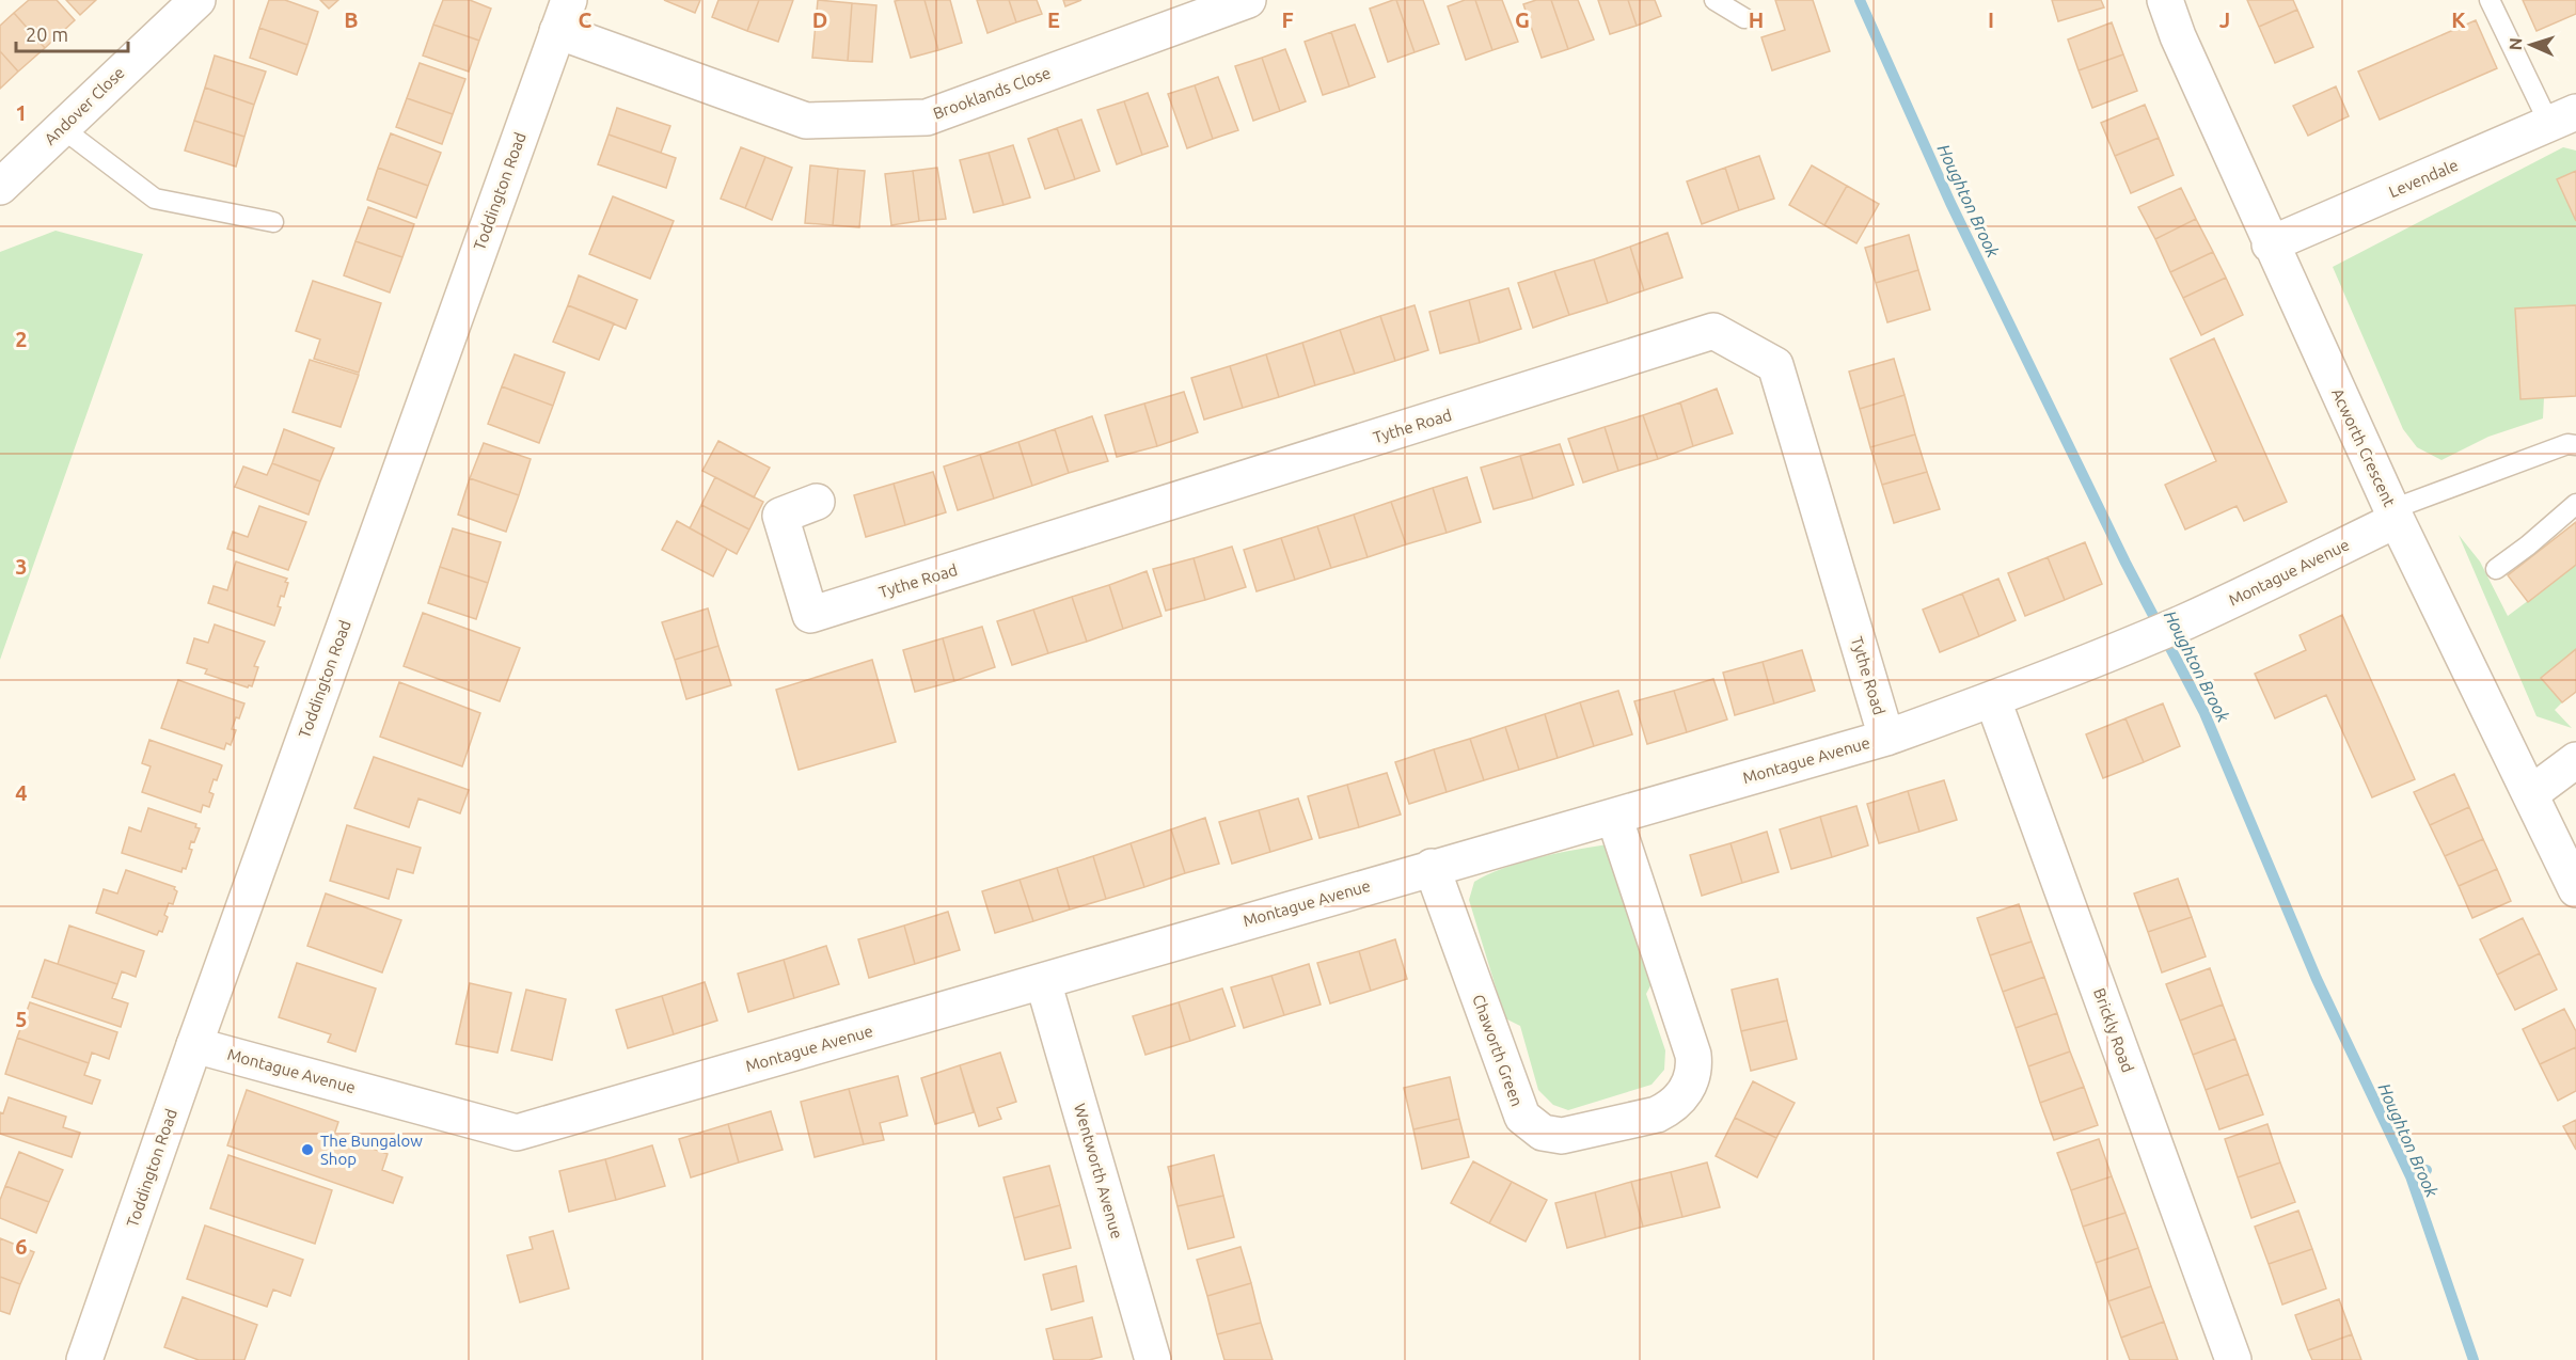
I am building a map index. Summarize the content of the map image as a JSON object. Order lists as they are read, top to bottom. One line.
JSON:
{"streets":{"street":["Brooklands Close","Andover Close","Levendale","Toddington Road","Tythe Road","Acworth Crescent","Montague Avenue","Brickly Road","Chaworth Green","Wentworth Avenue"]},"crossings":[["Brooklands Close","Toddington Road"],["Levendale","Acworth Crescent"],["Toddington Road","Montague Avenue"],["Tythe Road","Montague Avenue"],["Acworth Crescent","Montague Avenue"],["Montague Avenue","Brickly Road"],["Montague Avenue","Chaworth Green"],["Montague Avenue","Wentworth Avenue"]],"water":["Houghton Brook"],"places":["The Bungalow Shop"],"scale_bar":"20 m","north":"left","grid":{"columns":["B","C","D","E","F","G","H","I","J","K"],"rows":["1","2","3","4","5","6"]}}
